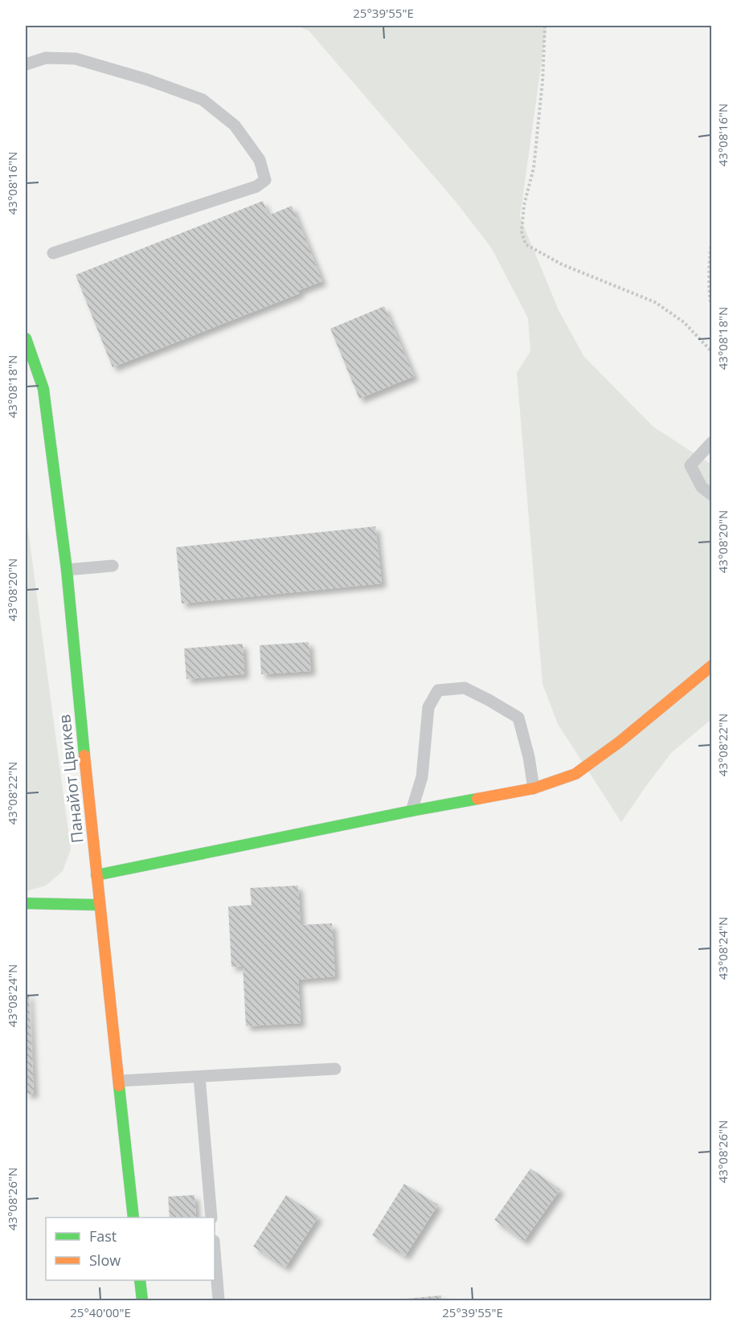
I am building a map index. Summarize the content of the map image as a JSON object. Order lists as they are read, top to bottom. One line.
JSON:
{"streets":{"street":["Панайот Цвикев"]},"legend":["Fast","Slow"],"coordinates":["25°39'55\"E","43°08'16\"N","43°08'18\"N","43°08'20\"N","43°08'22\"N","43°08'24\"N","43°08'26\"N","25°40'00\"E"]}
